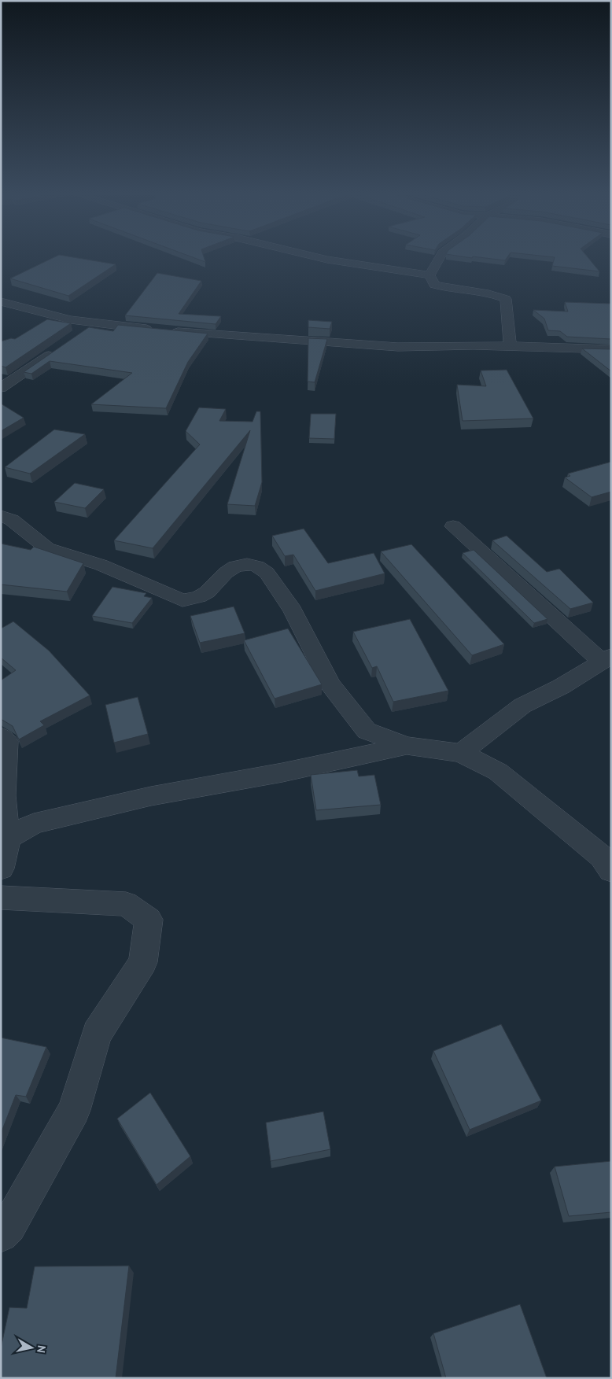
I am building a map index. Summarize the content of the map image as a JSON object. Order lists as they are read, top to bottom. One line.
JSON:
{"north":"right"}
